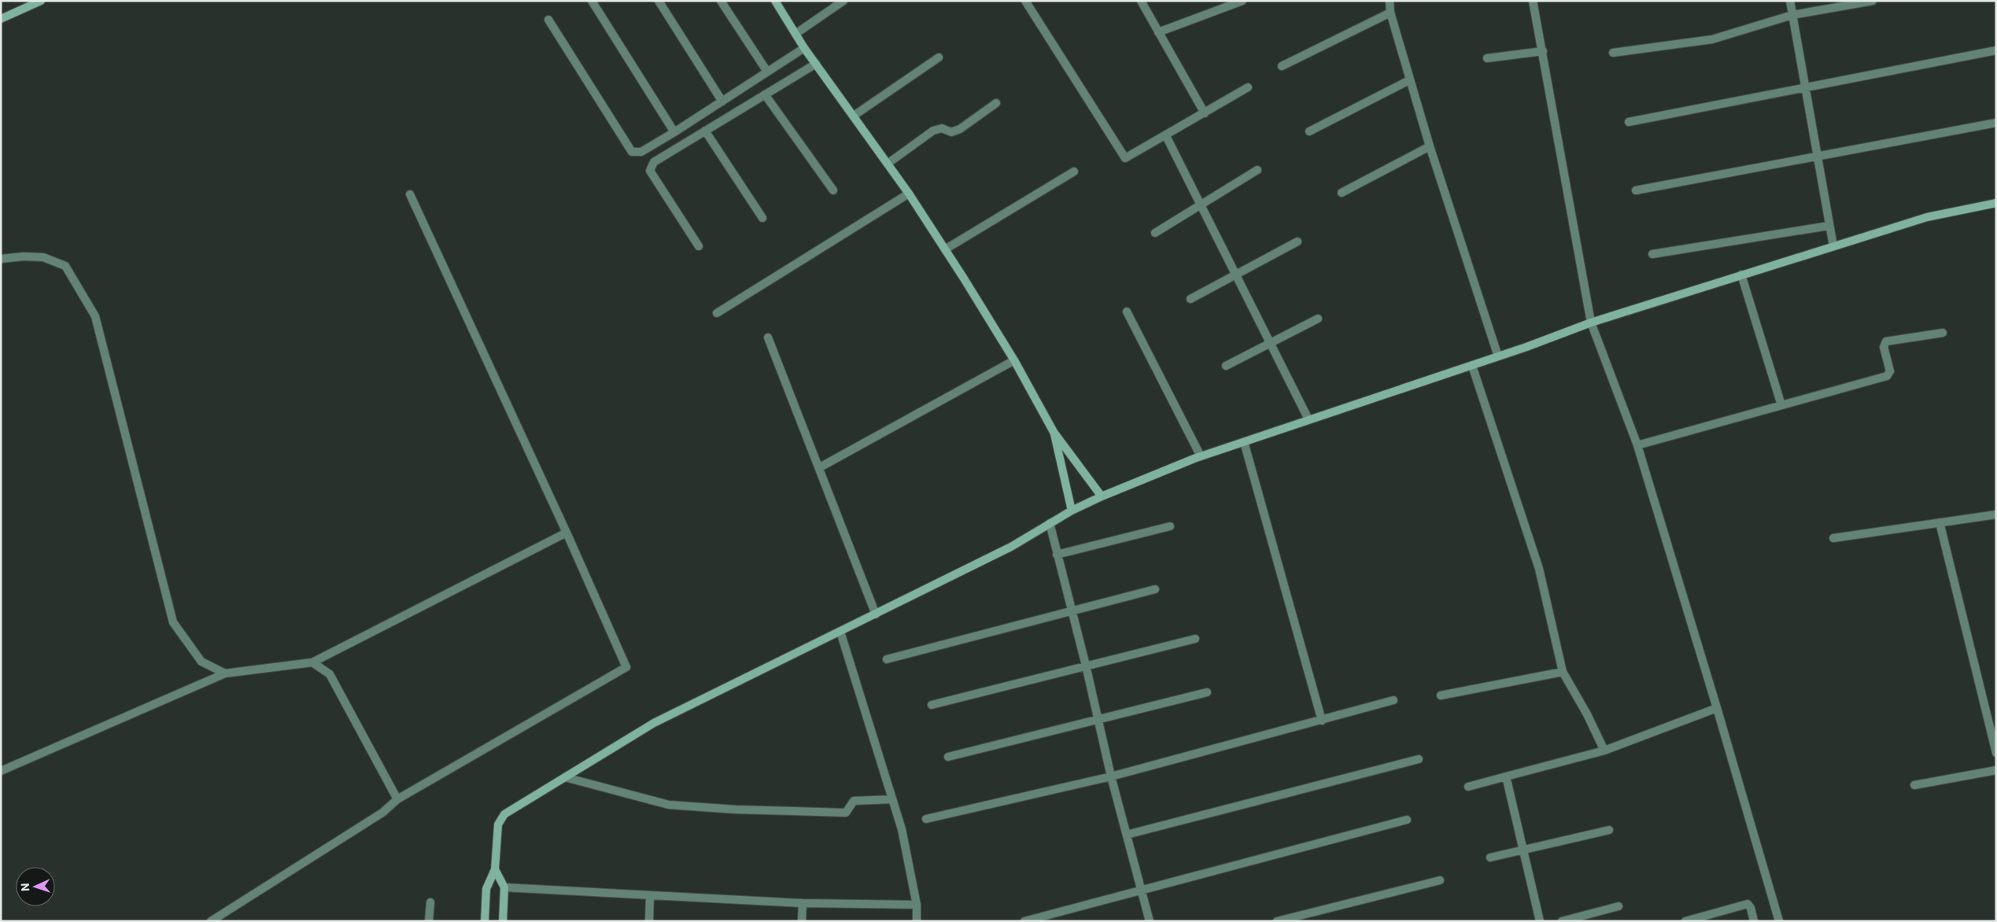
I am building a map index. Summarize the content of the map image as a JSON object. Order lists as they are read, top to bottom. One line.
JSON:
{"north":"left"}
